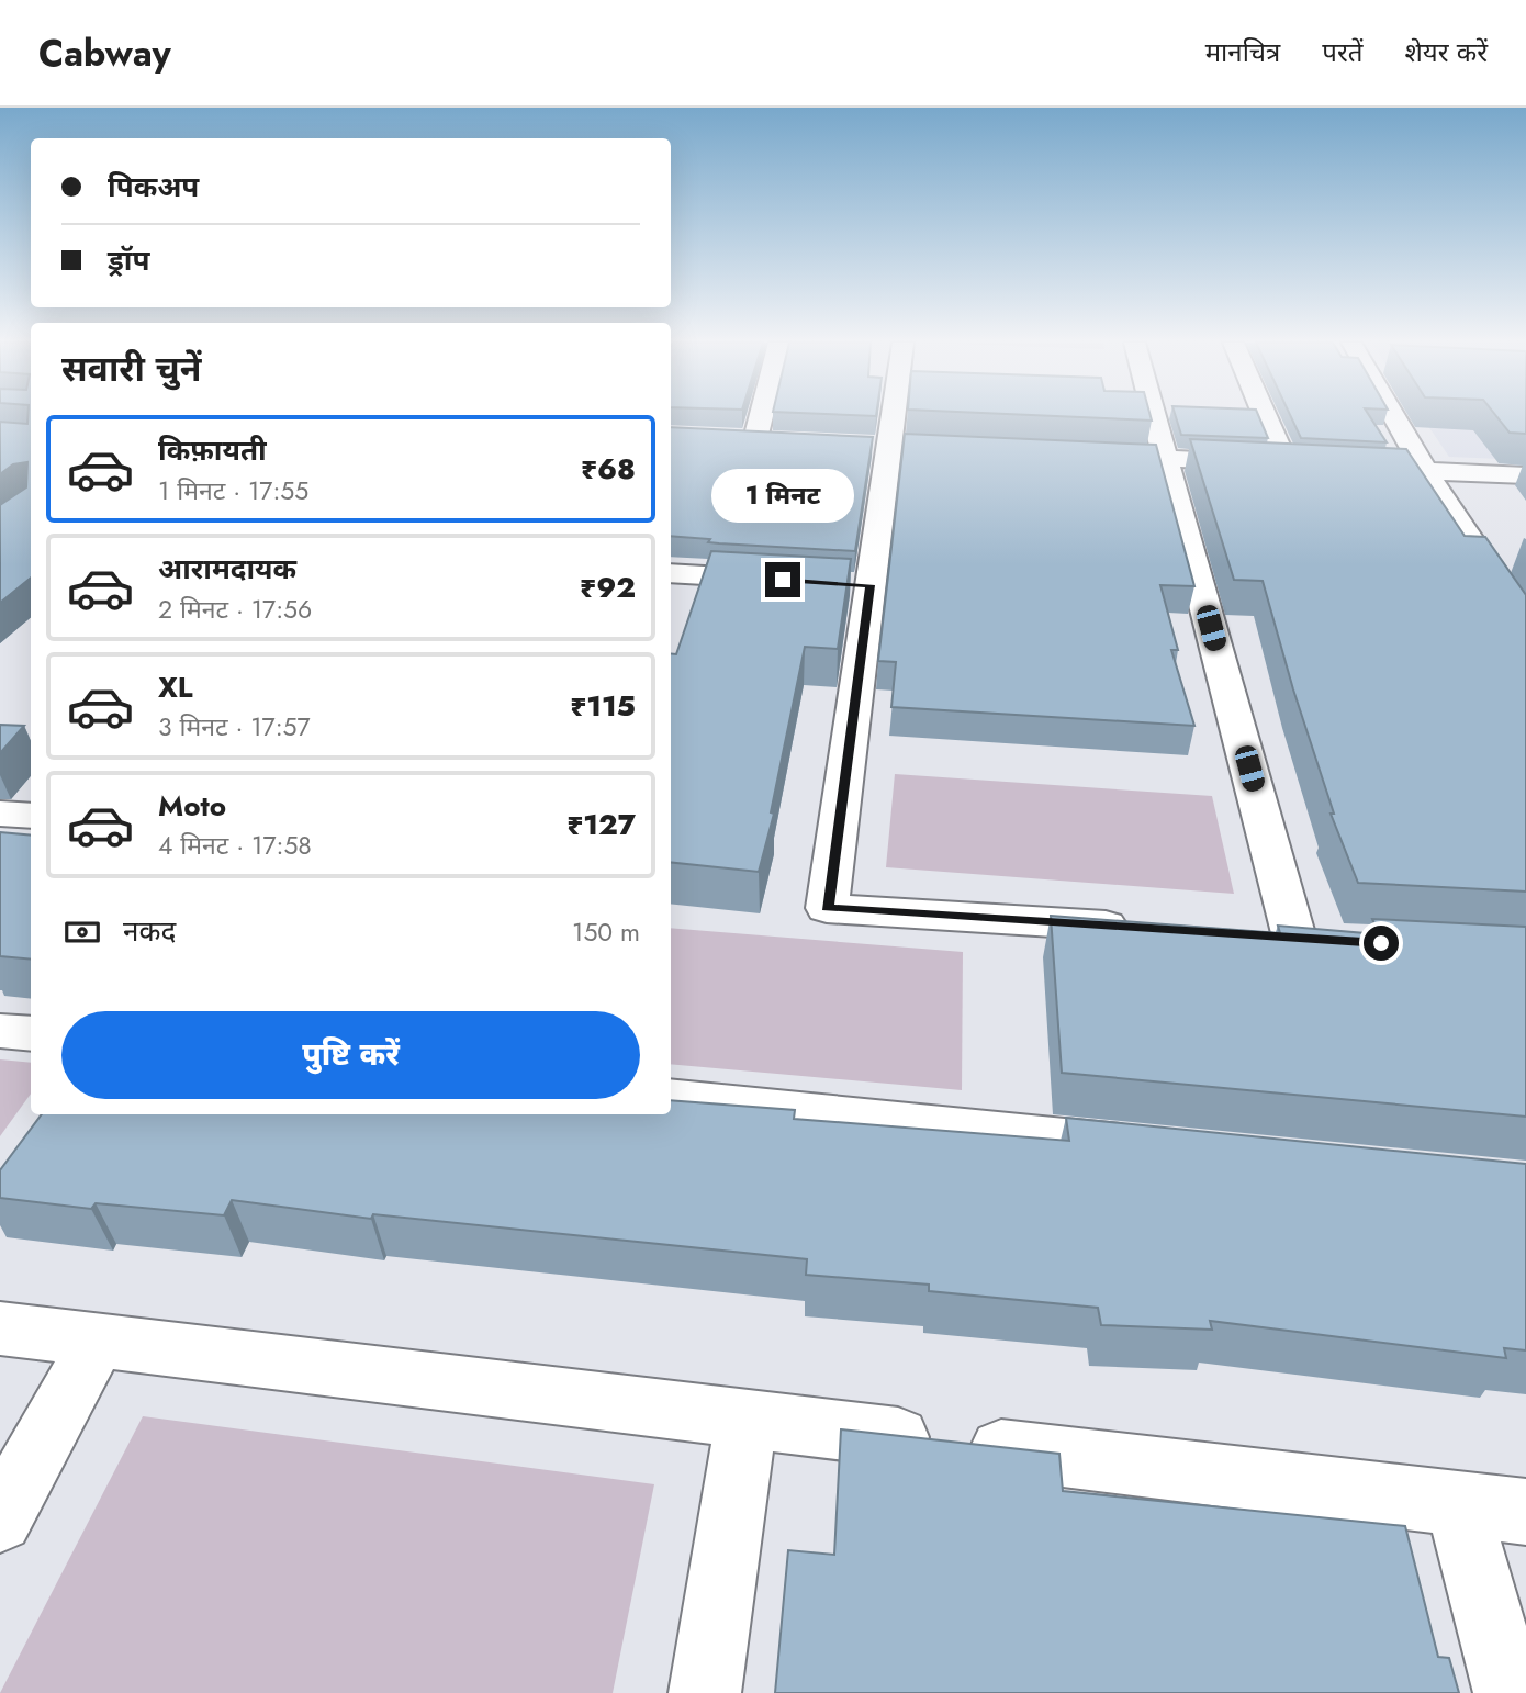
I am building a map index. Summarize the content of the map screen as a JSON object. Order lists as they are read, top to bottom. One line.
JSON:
{"page":{"header":"Cabway","nav":["मानचित्र","परतें","शेयर करें"],"banner":["पिकअप","ड्रॉप"],"heading":"सवारी चुनें","list":[{"name":"किफ़ायती","note":"1 मिनट · 17:55","value":"₹68"},{"name":"आरामदायक","note":"2 मिनट · 17:56","value":"₹92"},{"name":"XL","note":"3 मिनट · 17:57","value":"₹115"},{"name":"Moto","note":"4 मिनट · 17:58","value":"₹127"}],"bubble":"1 मिनट","pay":["नकद","150 m"],"buttons":"पुष्टि करें"}}
